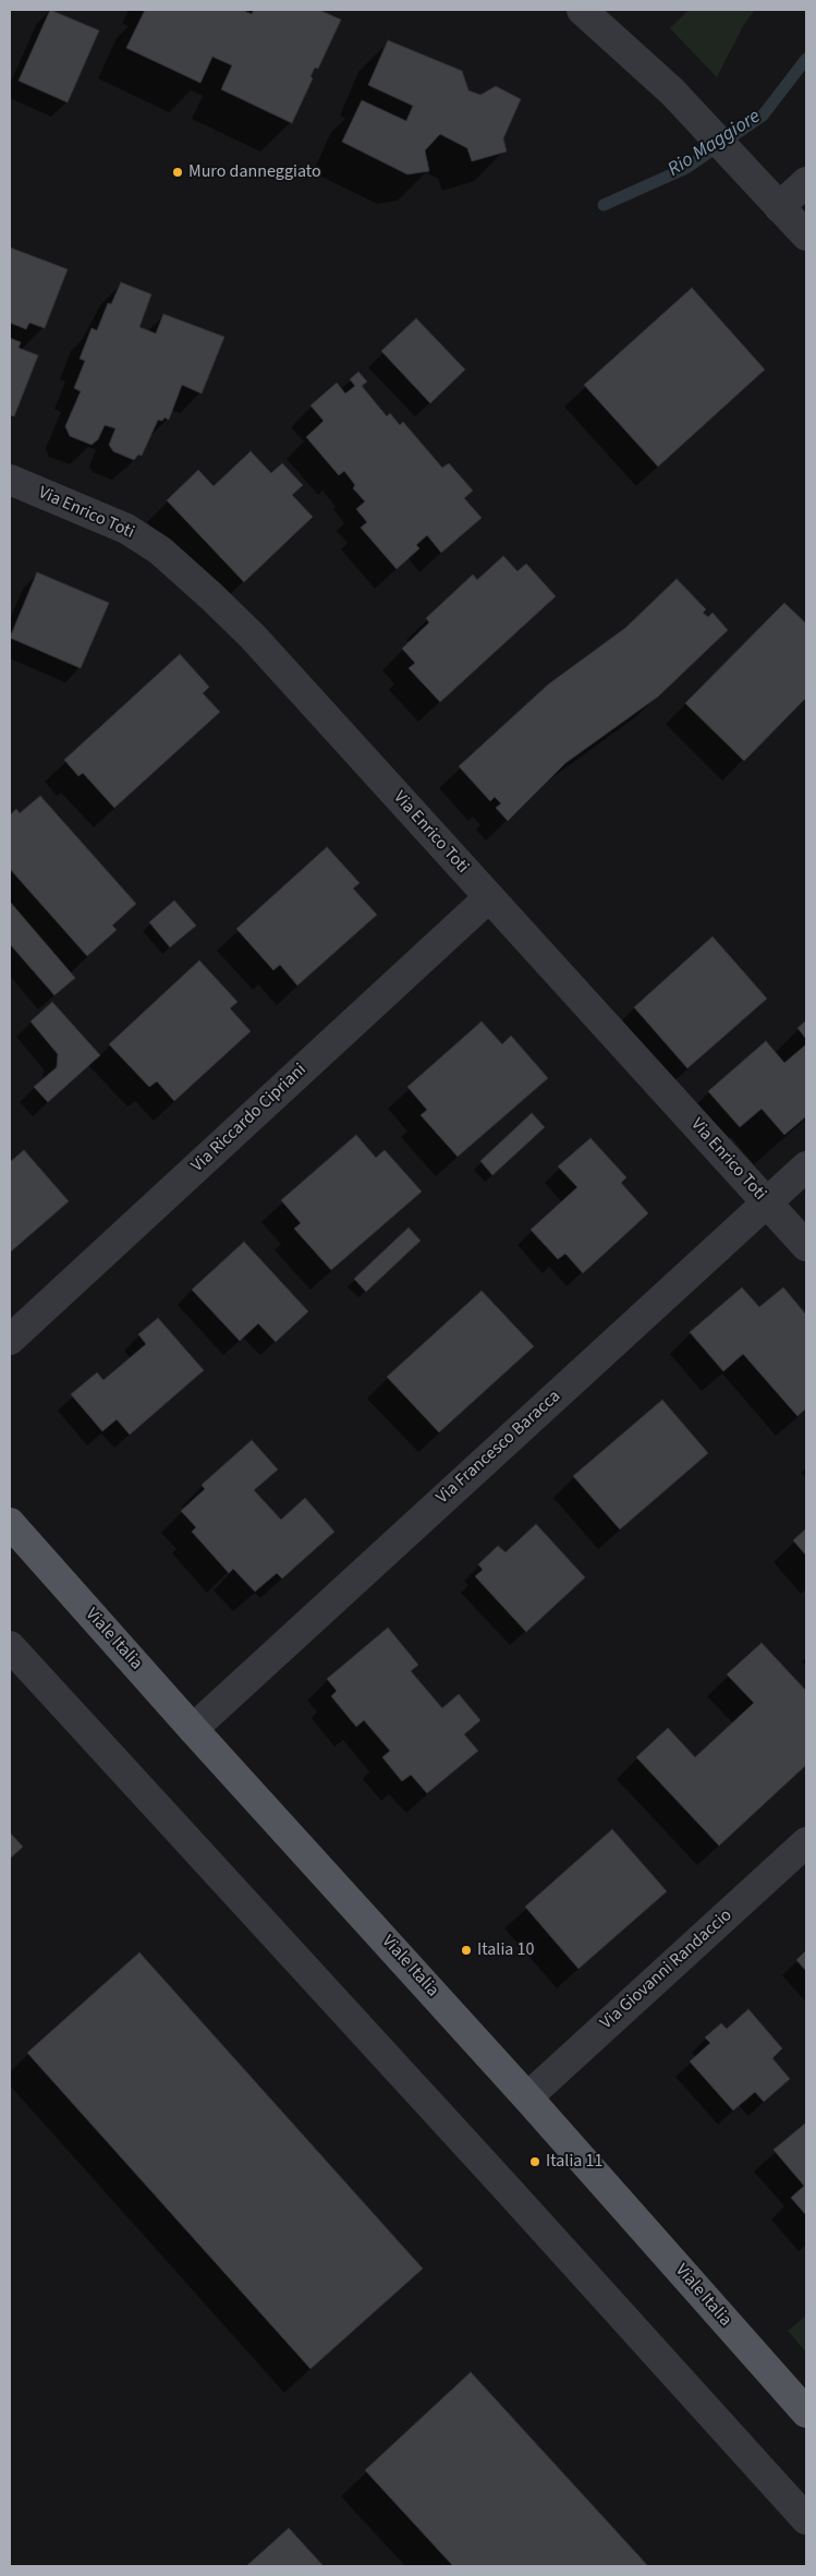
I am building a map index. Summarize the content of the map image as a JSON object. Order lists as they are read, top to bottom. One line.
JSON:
{"streets":{"main road":["Viale Italia"],"street":["Via Enrico Toti","Via Riccardo Cipriani","Via Francesco Baracca","Via Giovanni Randaccio"]},"crossings":[["Via Enrico Toti","Via Riccardo Cipriani"],["Via Enrico Toti","Via Francesco Baracca"],["Via Francesco Baracca","Viale Italia"],["Viale Italia","Via Giovanni Randaccio"]],"water":["Rio Maggiore"],"places":["Muro danneggiato","Italia 10","Italia 11"]}
